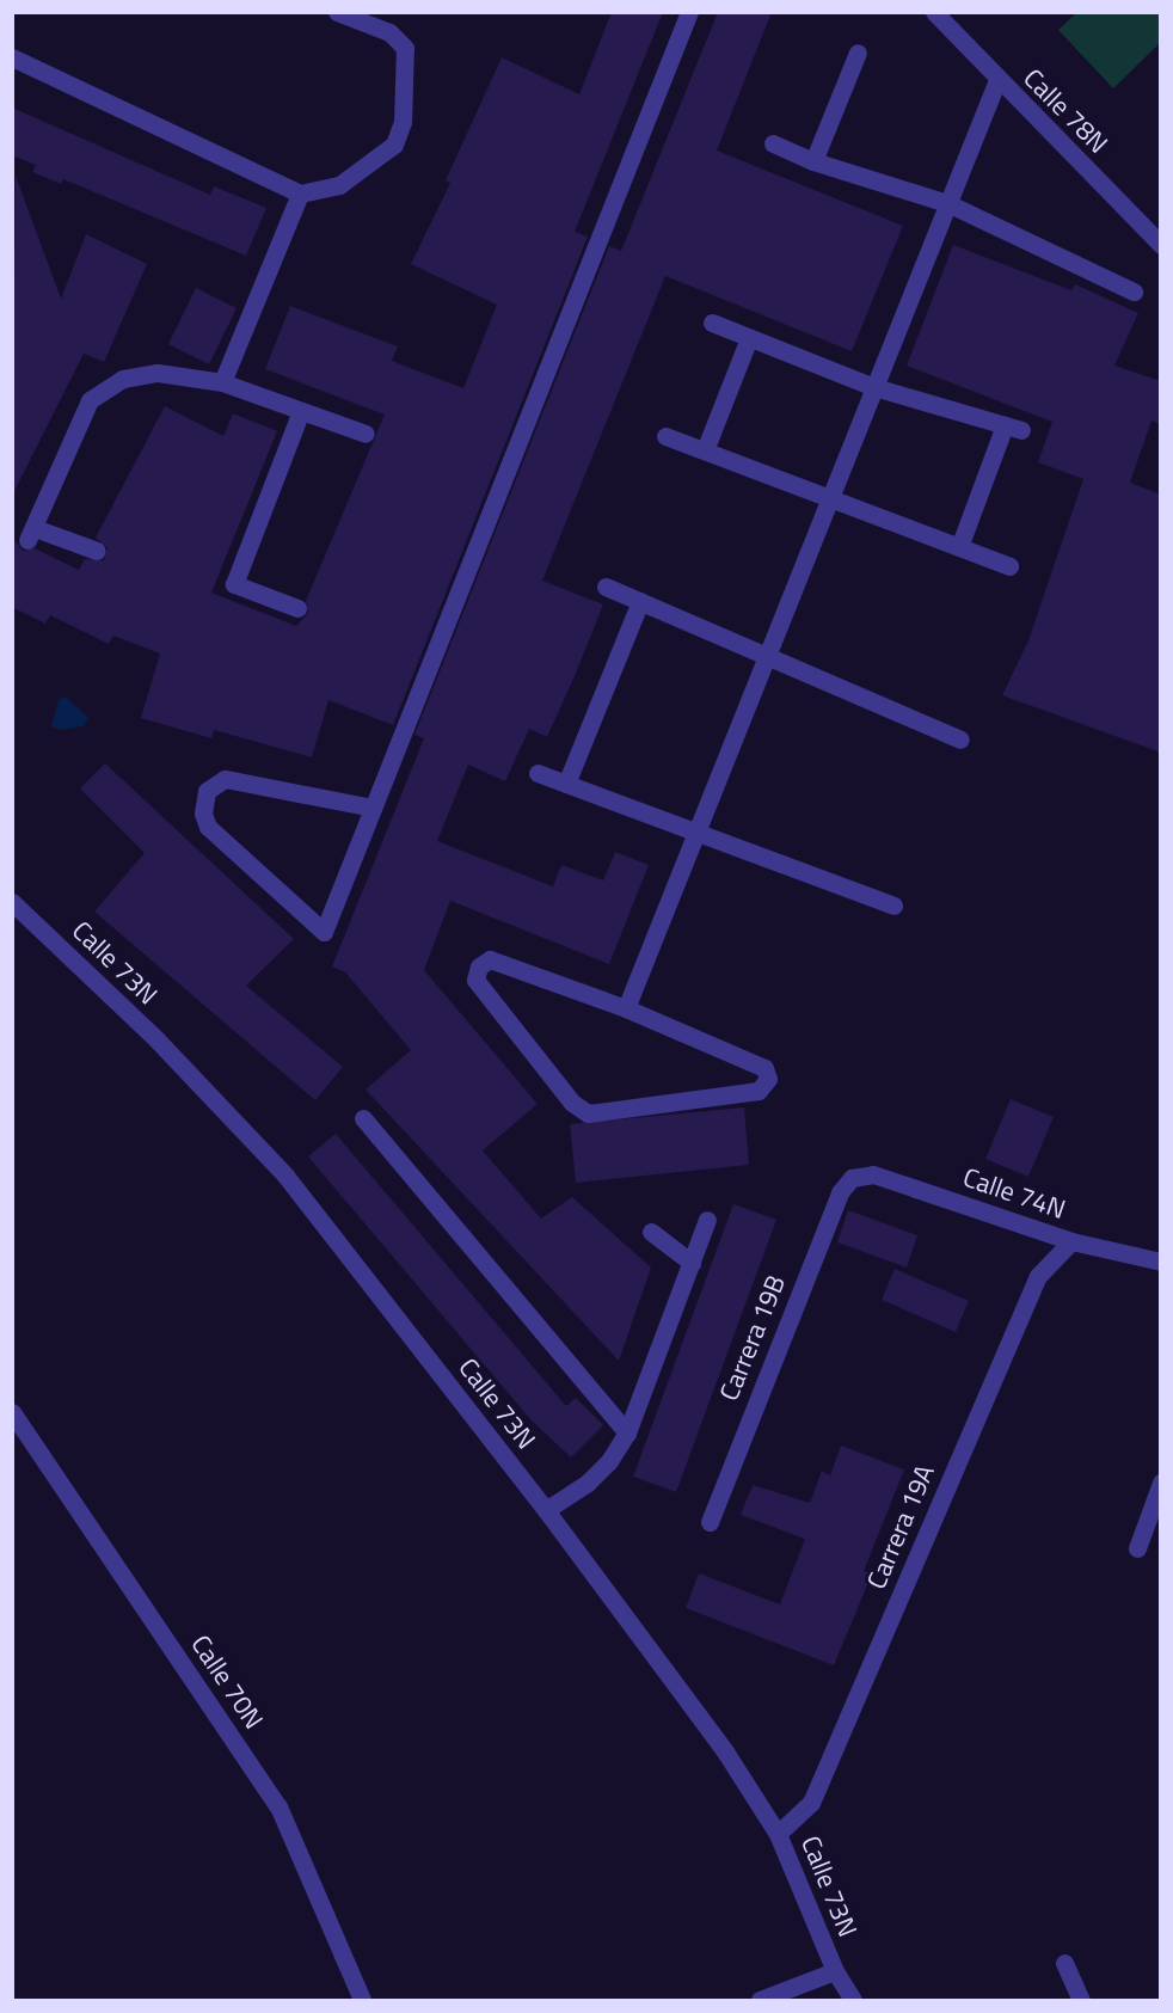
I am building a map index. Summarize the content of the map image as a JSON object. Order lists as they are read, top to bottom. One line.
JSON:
{"streets":{"street":["Calle 78N","Calle 73N","Calle 74N","Carrera 19B","Carrera 19A","Calle 70N"]},"crossings":[["Calle 73N","Carrera 19A"],["Calle 74N","Carrera 19B"],["Calle 74N","Carrera 19A"]]}
